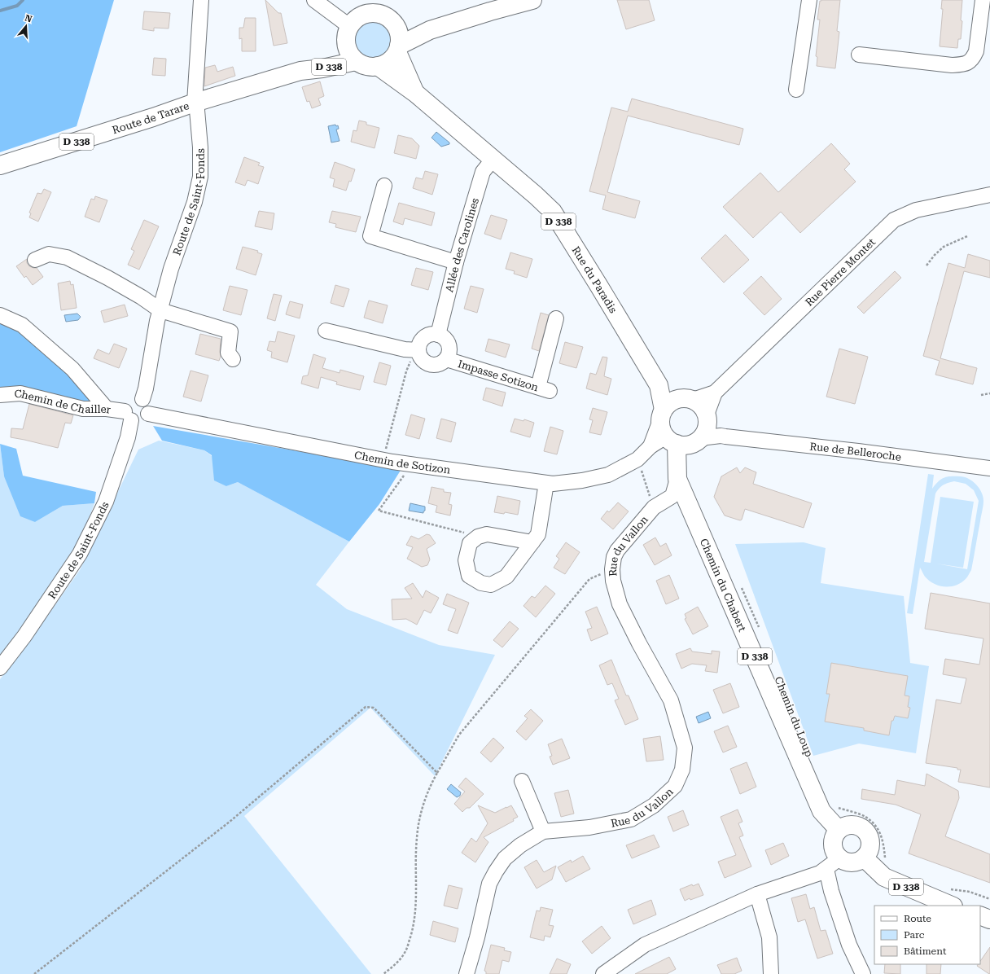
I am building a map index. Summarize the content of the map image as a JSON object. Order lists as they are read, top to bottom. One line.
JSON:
{"streets":{"main road":["D 338","Route de Tarare","Rue du Paradis","Chemin du Chabert"],"street":["Route de Saint-Fonds","Allée des Carolines","Rue Pierre Montet","Impasse Sotizon","Chemin de Chailler","Rue de Belleroche","Chemin de Sotizon","Rue du Vallon"]},"crossings":[["D 338","Chemin du Chabert"],["Route de Tarare","Route de Saint-Fonds"],["Route de Tarare","Rue du Paradis"],["Route de Saint-Fonds","Chemin de Chailler"],["Route de Saint-Fonds","Chemin de Sotizon"],["Allée des Carolines","Rue du Paradis"],["Allée des Carolines","Impasse Sotizon"],["Rue Pierre Montet","Rue du Paradis"],["Rue Pierre Montet","Rue de Belleroche"],["Rue Pierre Montet","Chemin de Sotizon"],["Rue Pierre Montet","Chemin du Chabert"],["Rue du Paradis","Rue de Belleroche"],["Rue du Paradis","Chemin de Sotizon"],["Rue du Paradis","Chemin du Chabert"],["Chemin de Chailler","Chemin de Sotizon"],["Rue de Belleroche","Chemin de Sotizon"],["Rue de Belleroche","Chemin du Chabert"],["Chemin de Sotizon","Chemin du Chabert"],["Rue du Vallon","Chemin du Chabert"]],"legend":["Route","Parc","Bâtiment"],"north":"top"}
